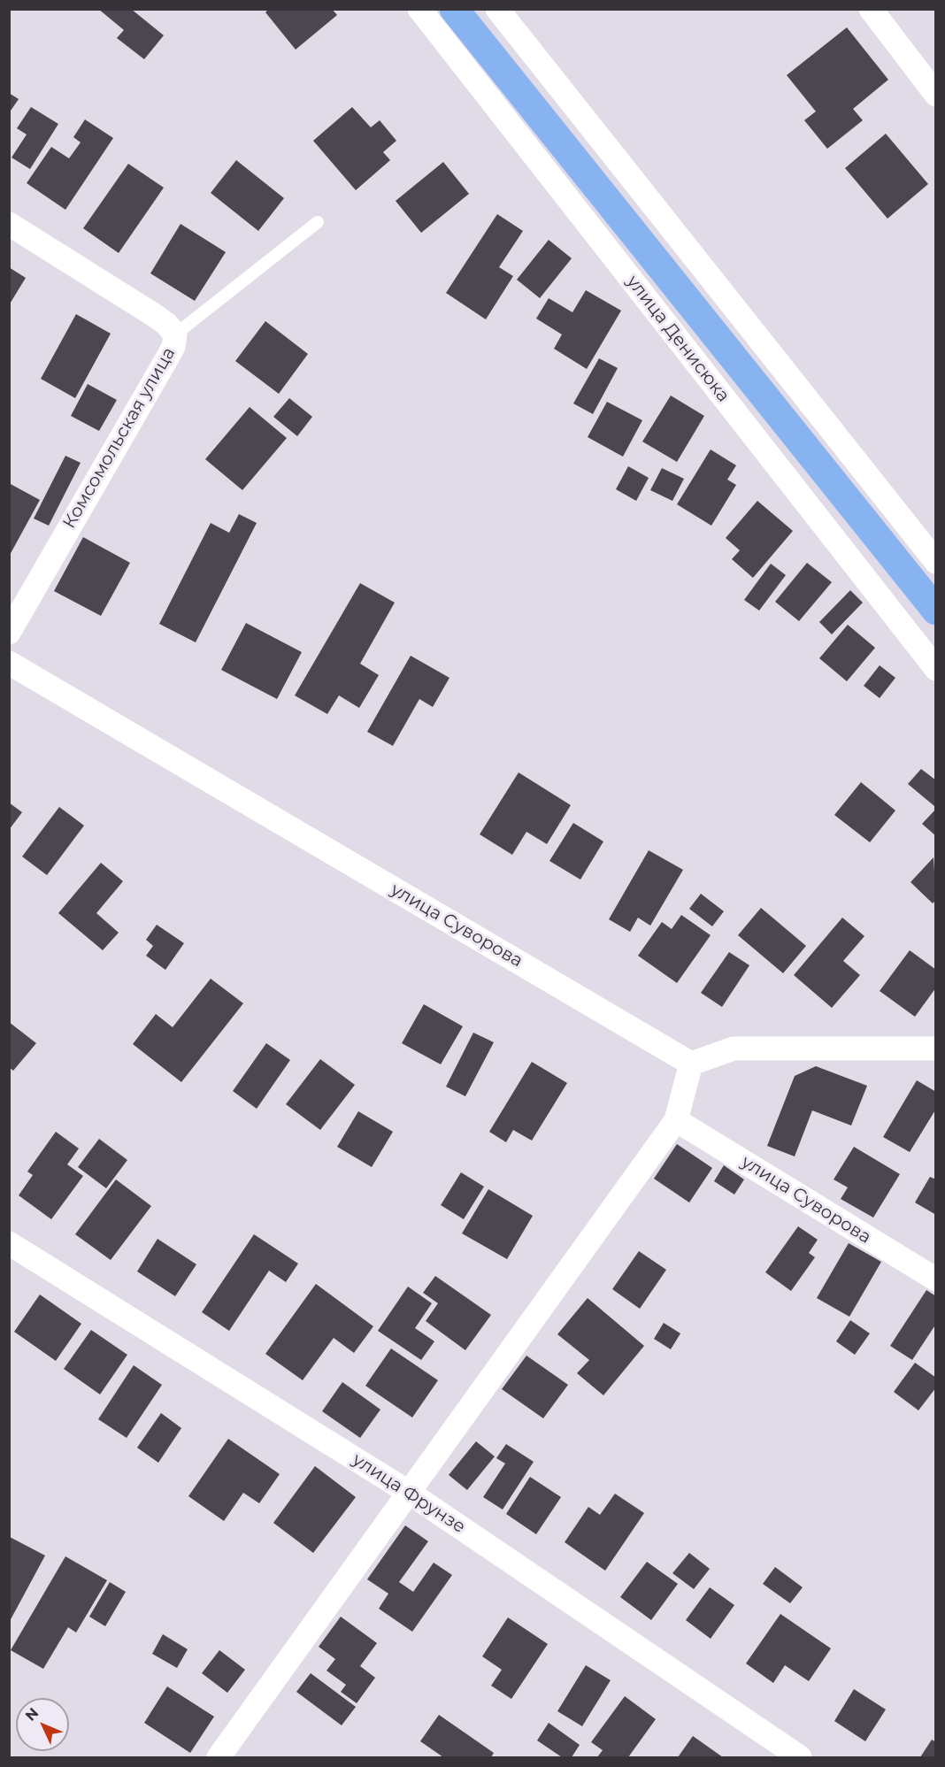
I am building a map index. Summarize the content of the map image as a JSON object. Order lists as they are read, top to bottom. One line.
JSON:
{"streets":{"street":["улица Денисюка","Комсомольская улица","улица Суворова","улица Фрунзе"]},"north":"top left"}
